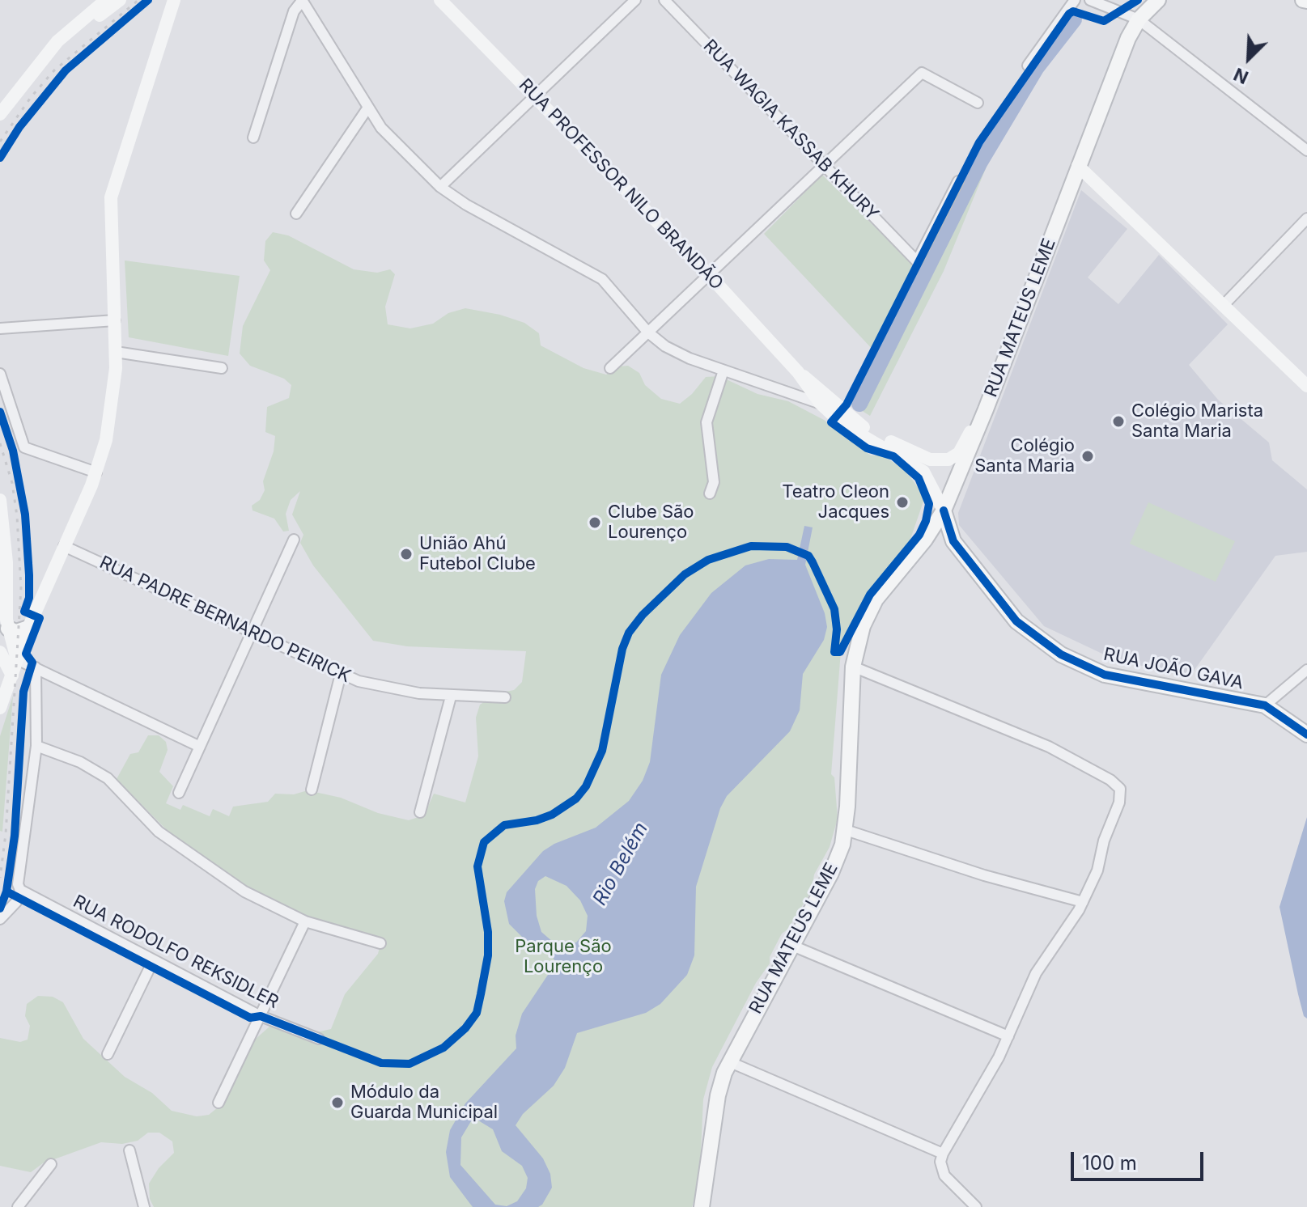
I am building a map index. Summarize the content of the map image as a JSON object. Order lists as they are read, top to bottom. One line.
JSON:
{"streets":{"main road":["RUA PROFESSOR NILO BRANDÃO","RUA MATEUS LEME","RUA JOÃO GAVA"],"street":["RUA WAGIA KASSAB KHURY","RUA PADRE BERNARDO PEIRICK","RUA RODOLFO REKSIDLER"]},"crossings":[["RUA PROFESSOR NILO BRANDÃO","RUA MATEUS LEME"],["RUA PROFESSOR NILO BRANDÃO","RUA JOÃO GAVA"],["RUA MATEUS LEME","RUA JOÃO GAVA"]],"water":["Rio Belém"],"parks":["Parque São Lourenço"],"places":["Colégio Marista Santa Maria","Colégio Santa Maria","Teatro Cleon Jacques","Clube São Lourenço","União Ahú Futebol Clube","Módulo da Guarda Municipal"],"scale_bar":"100 m","north":"bottom left"}
